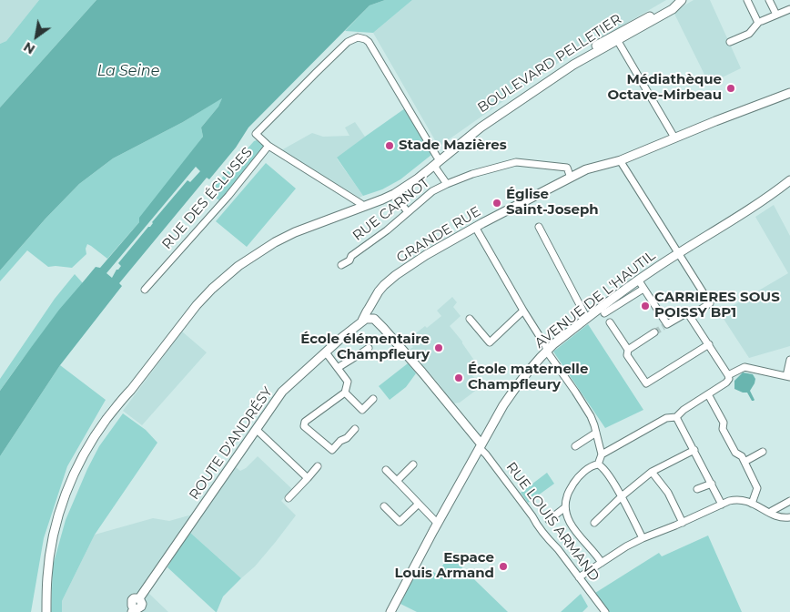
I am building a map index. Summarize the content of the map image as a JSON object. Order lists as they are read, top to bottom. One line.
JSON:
{"streets":{"street":["BOULEVARD PELLETIER","RUE DES ÉCLUSES","RUE CARNOT","GRANDE RUE","AVENUE DE L'HAUTIL","ROUTE D'ANDRÉSY","RUE LOUIS ARMAND"]},"crossings":[["BOULEVARD PELLETIER","RUE DES ÉCLUSES"],["RUE DES ÉCLUSES","RUE CARNOT"],["RUE CARNOT","GRANDE RUE"],["GRANDE RUE","ROUTE D'ANDRÉSY"],["AVENUE DE L'HAUTIL","RUE LOUIS ARMAND"]],"water":["La Seine"],"places":["Médiathèque Octave-Mirbeau","Stade Mazières","Église Saint-Joseph","CARRIERES SOUS POISSY BP1","École élémentaire Champfleury","École maternelle Champfleury","Espace Louis Armand"],"north":"bottom left"}
